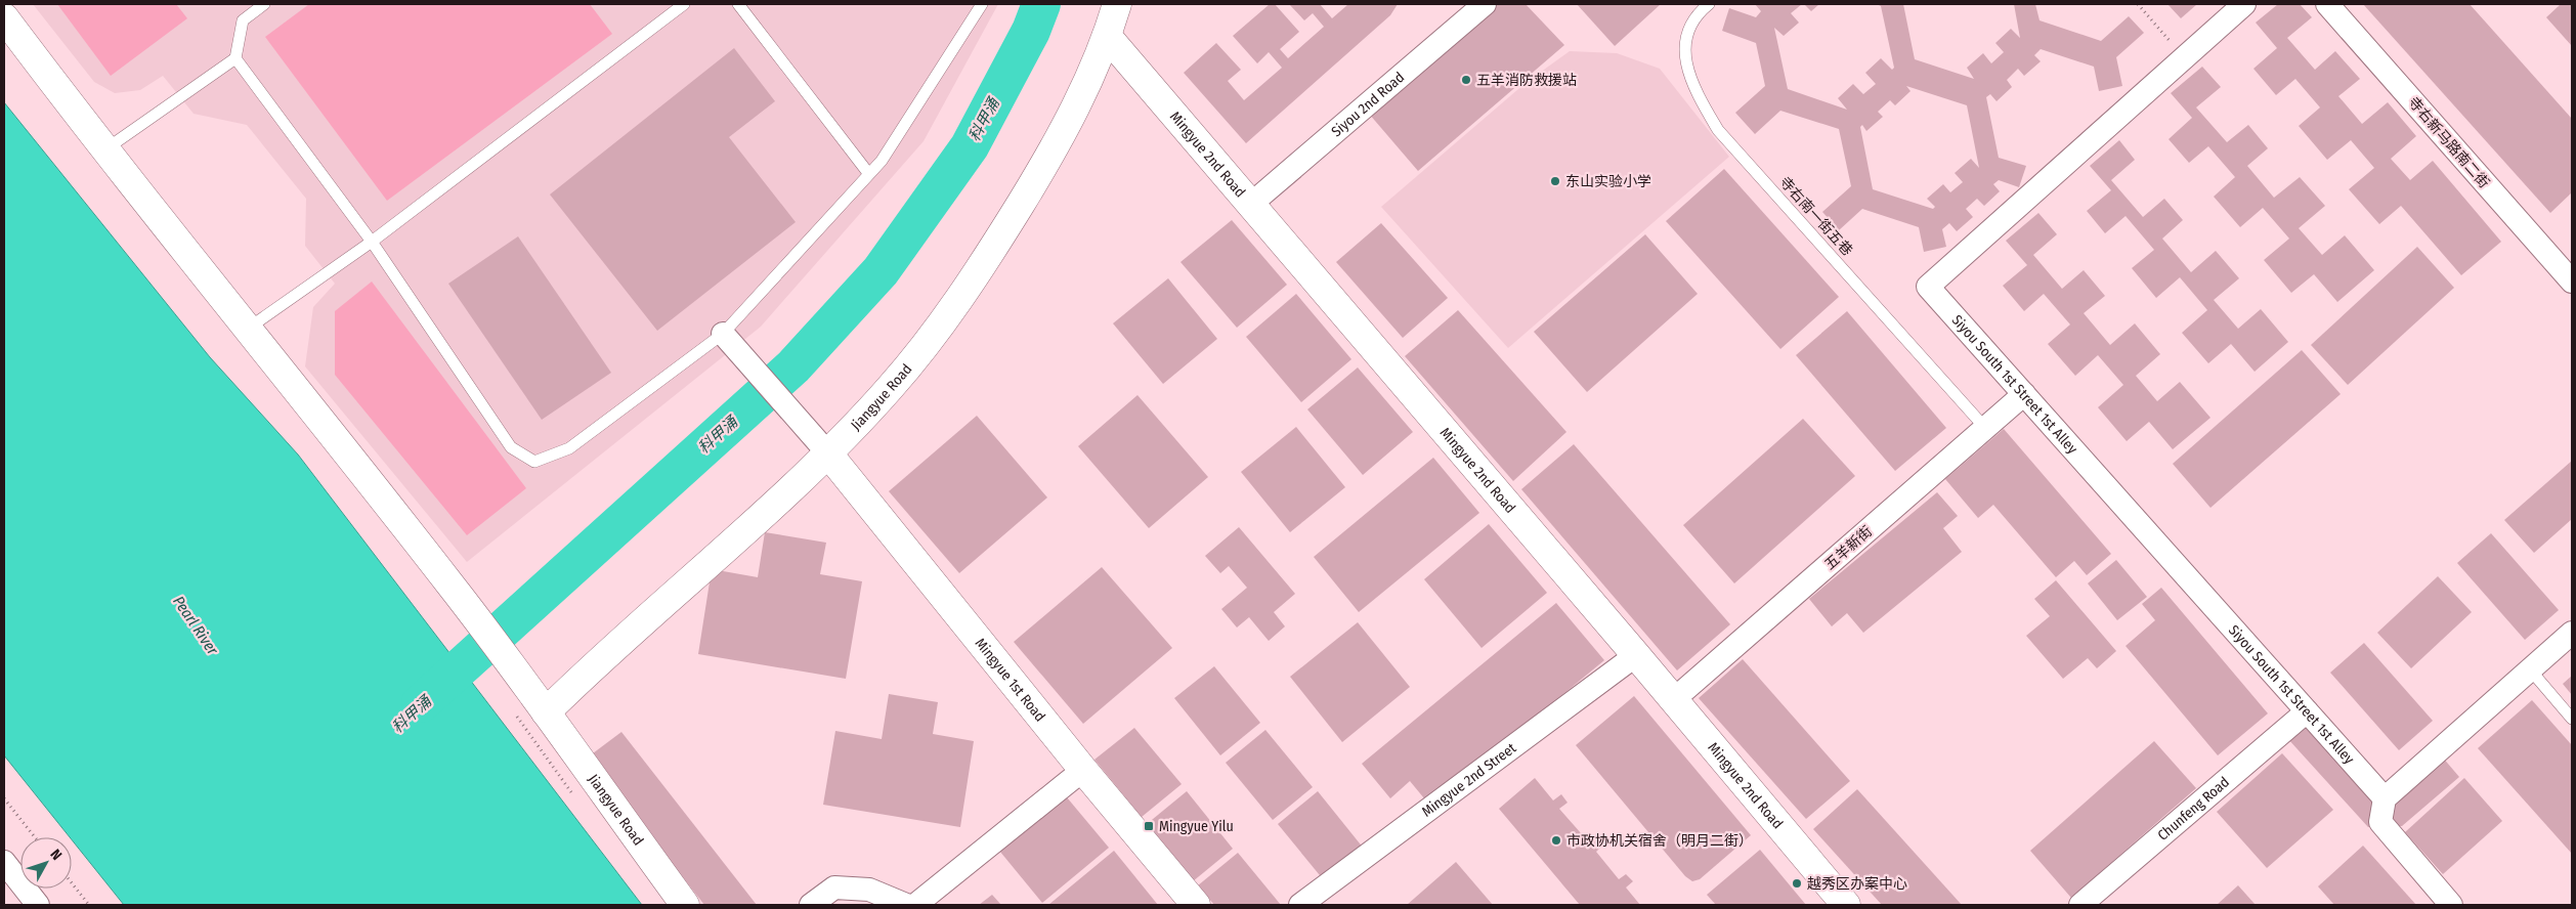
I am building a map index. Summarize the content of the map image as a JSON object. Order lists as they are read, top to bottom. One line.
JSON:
{"streets":{"street":["Siyou 2nd Road","寺右新马路南二街","Mingyue 2nd Road","Siyou South 1st Street 1st Alley","Jiangyue Road","五羊新街","Mingyue 1st Road","Mingyue 2nd Street","Chunfeng Road"],"lane":["寺右南一街五巷"]},"crossings":[["Siyou 2nd Road","Mingyue 2nd Road"],["Mingyue 2nd Road","Jiangyue Road"],["Mingyue 2nd Road","五羊新街"],["Mingyue 2nd Road","Mingyue 2nd Street"],["寺右南一街五巷","五羊新街"],["Siyou South 1st Street 1st Alley","五羊新街"],["Siyou South 1st Street 1st Alley","Chunfeng Road"],["Jiangyue Road","Mingyue 1st Road"]],"water":["科甲涌","Pearl River"],"places":{"other":["五羊消防救援站","东山实验小学","市政协机关宿舍（明月二街）","越秀区办案中心"],"transit":["Mingyue Yilu"]},"north":"top right"}
